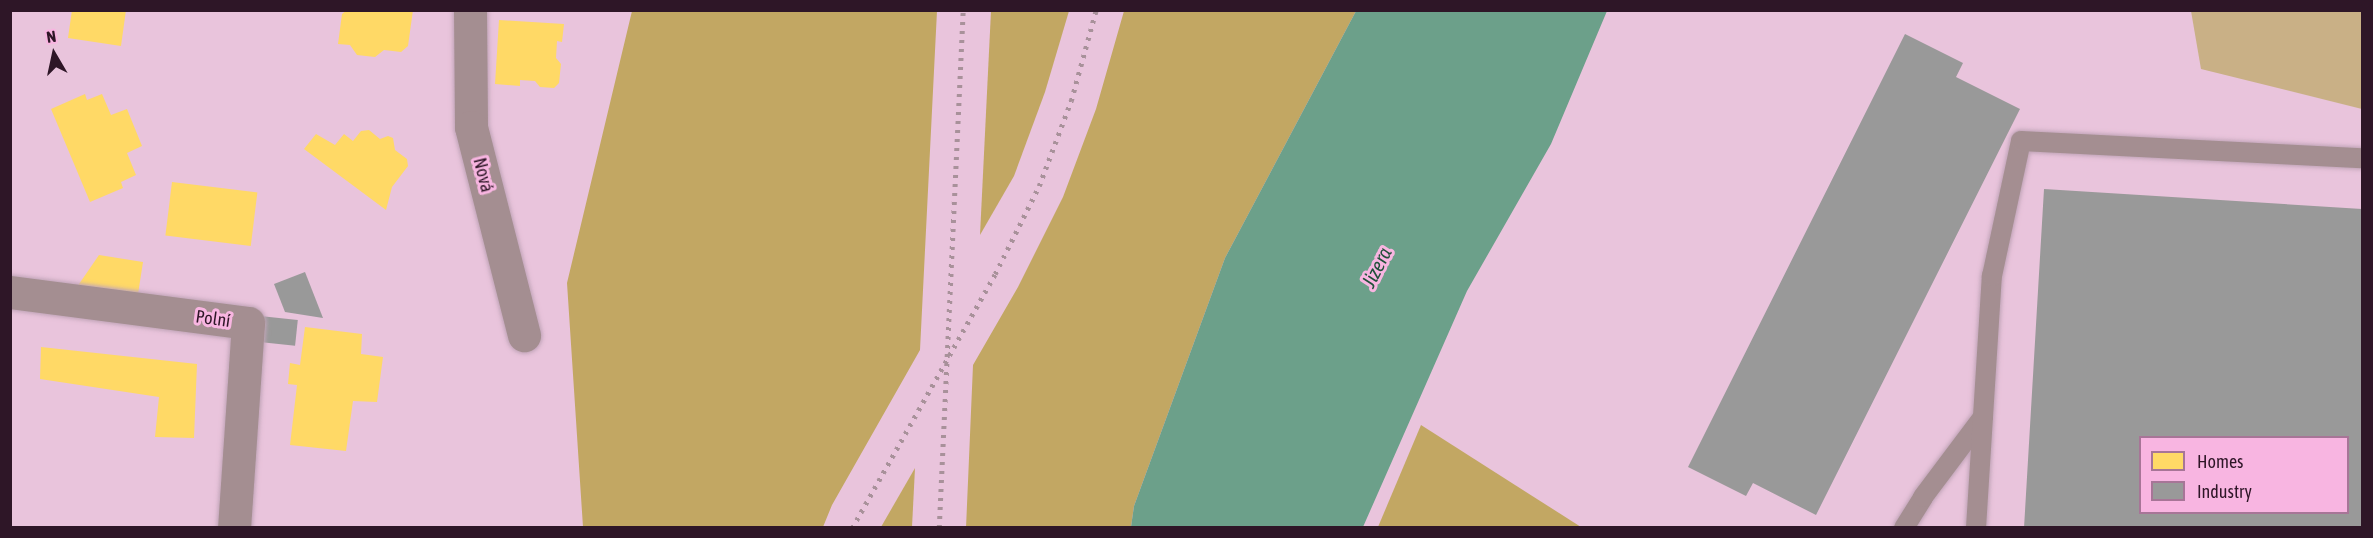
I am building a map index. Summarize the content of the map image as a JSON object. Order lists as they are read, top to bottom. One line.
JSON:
{"streets":{"street":["Nová","Polní"]},"water":["Jizera"],"legend":["Homes","Industry"],"north":"top"}
